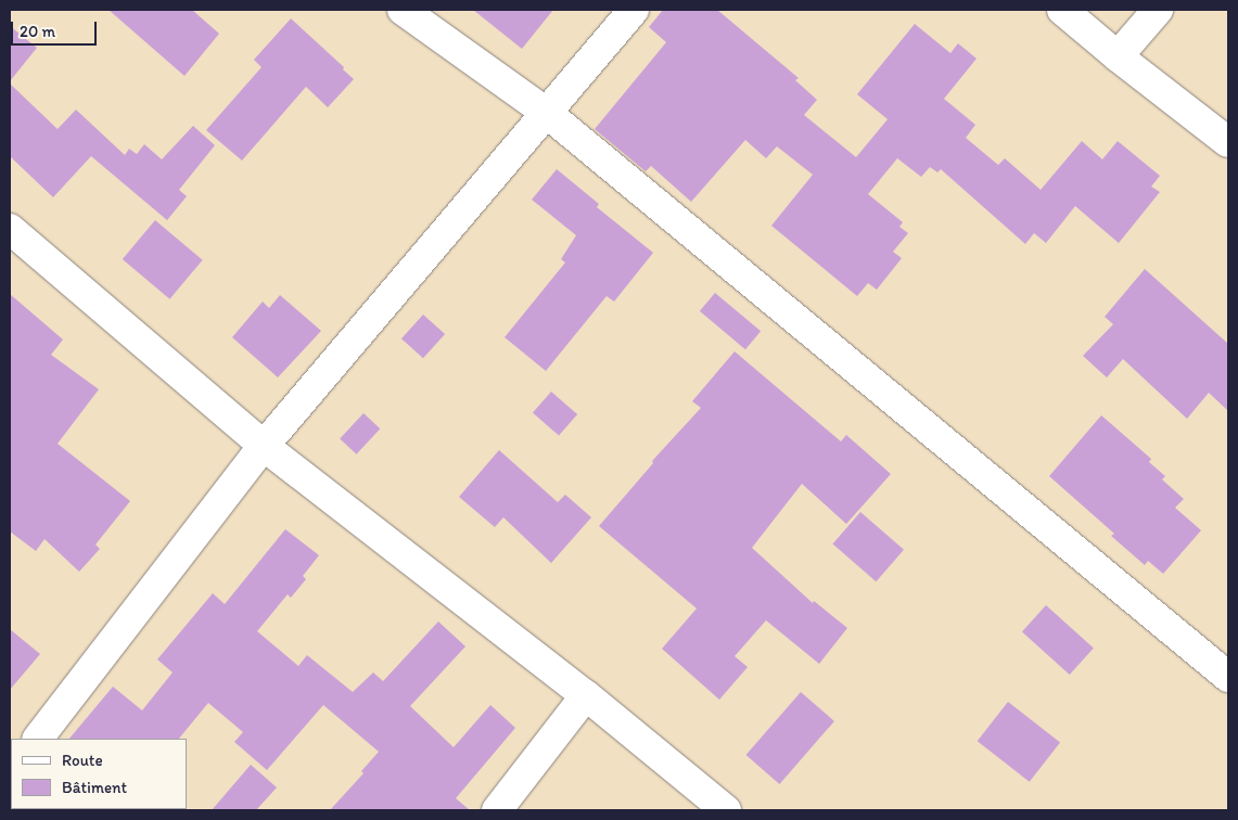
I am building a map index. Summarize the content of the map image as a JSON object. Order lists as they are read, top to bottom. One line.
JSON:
{"legend":["Route","Bâtiment"],"scale_bar":"20 m"}
